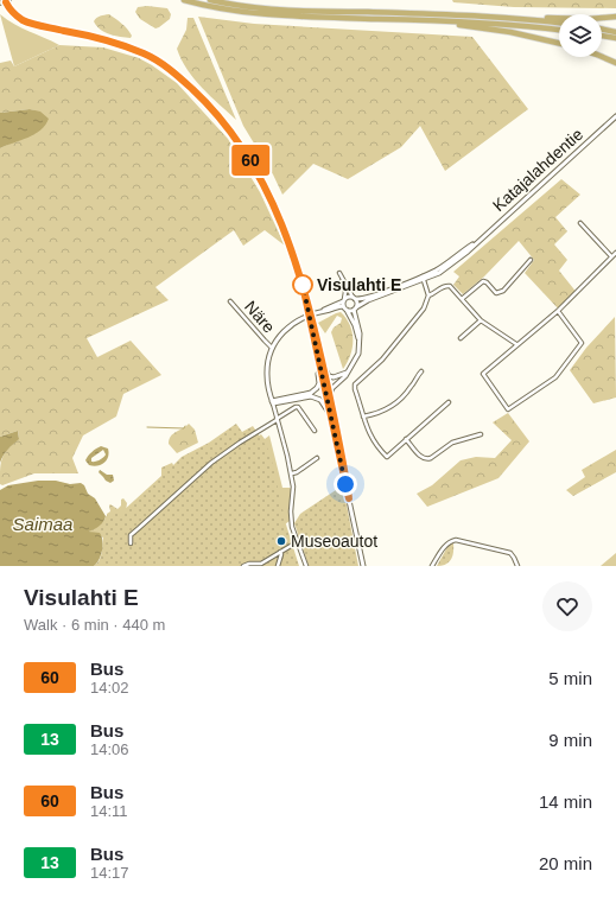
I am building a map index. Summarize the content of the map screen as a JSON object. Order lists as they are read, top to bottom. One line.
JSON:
{"streets":{"street":["Katajalahdentie","Näre"]},"water":["Saimaa"],"places":["Visulahti E","Museoautot"],"lines":["bus line 60"],"page":{"on_map":"60","heading":["Visulahti E","Walk · 6 min · 440 m"],"list":[{"mark":"60","name":"Bus","note":"14:02","value":"5 min"},{"mark":"13","name":"Bus","note":"14:06","value":"9 min"},{"mark":"60","name":"Bus","note":"14:11","value":"14 min"},{"mark":"13","name":"Bus","note":"14:17","value":"20 min"}]}}
